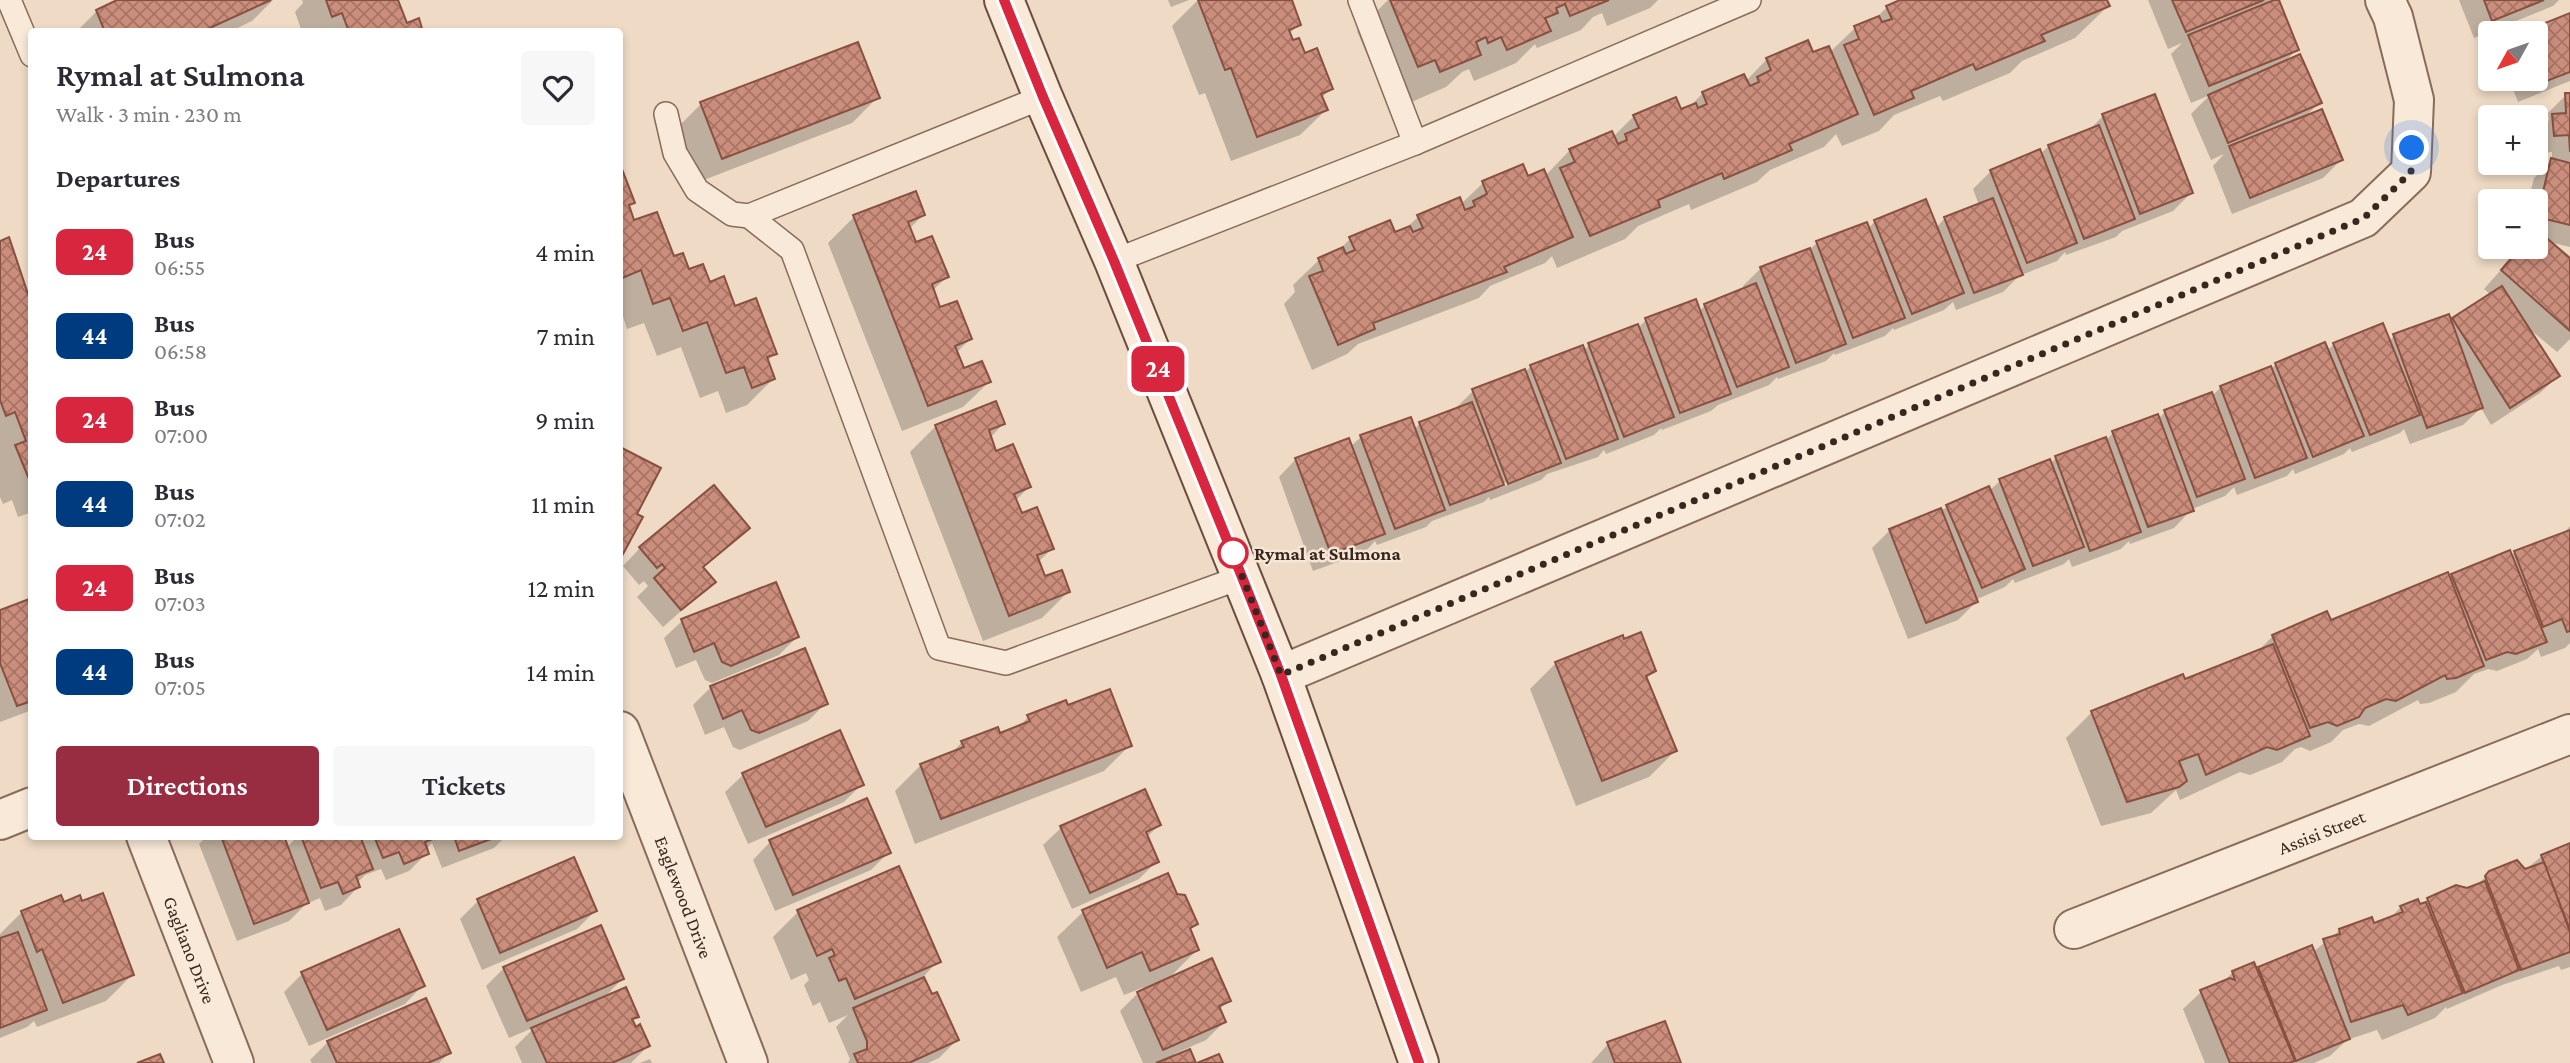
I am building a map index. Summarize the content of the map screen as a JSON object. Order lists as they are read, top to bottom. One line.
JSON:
{"streets":{"street":["Assisi Street","Eaglewood Drive","Gagliano Drive"]},"places":["Rymal at Sulmona"],"lines":["bus line 24"],"north":"bottom left","page":{"on_map":"24","map_buttons":["+","−"],"heading":[["Rymal at Sulmona","Walk · 3 min · 230 m"],"Departures"],"list":[{"mark":"24","name":"Bus","note":"06:55","value":"4 min"},{"mark":"44","name":"Bus","note":"06:58","value":"7 min"},{"mark":"24","name":"Bus","note":"07:00","value":"9 min"},{"mark":"44","name":"Bus","note":"07:02","value":"11 min"},{"mark":"24","name":"Bus","note":"07:03","value":"12 min"},{"mark":"44","name":"Bus","note":"07:05","value":"14 min"}],"buttons":["Directions","Tickets"]}}
